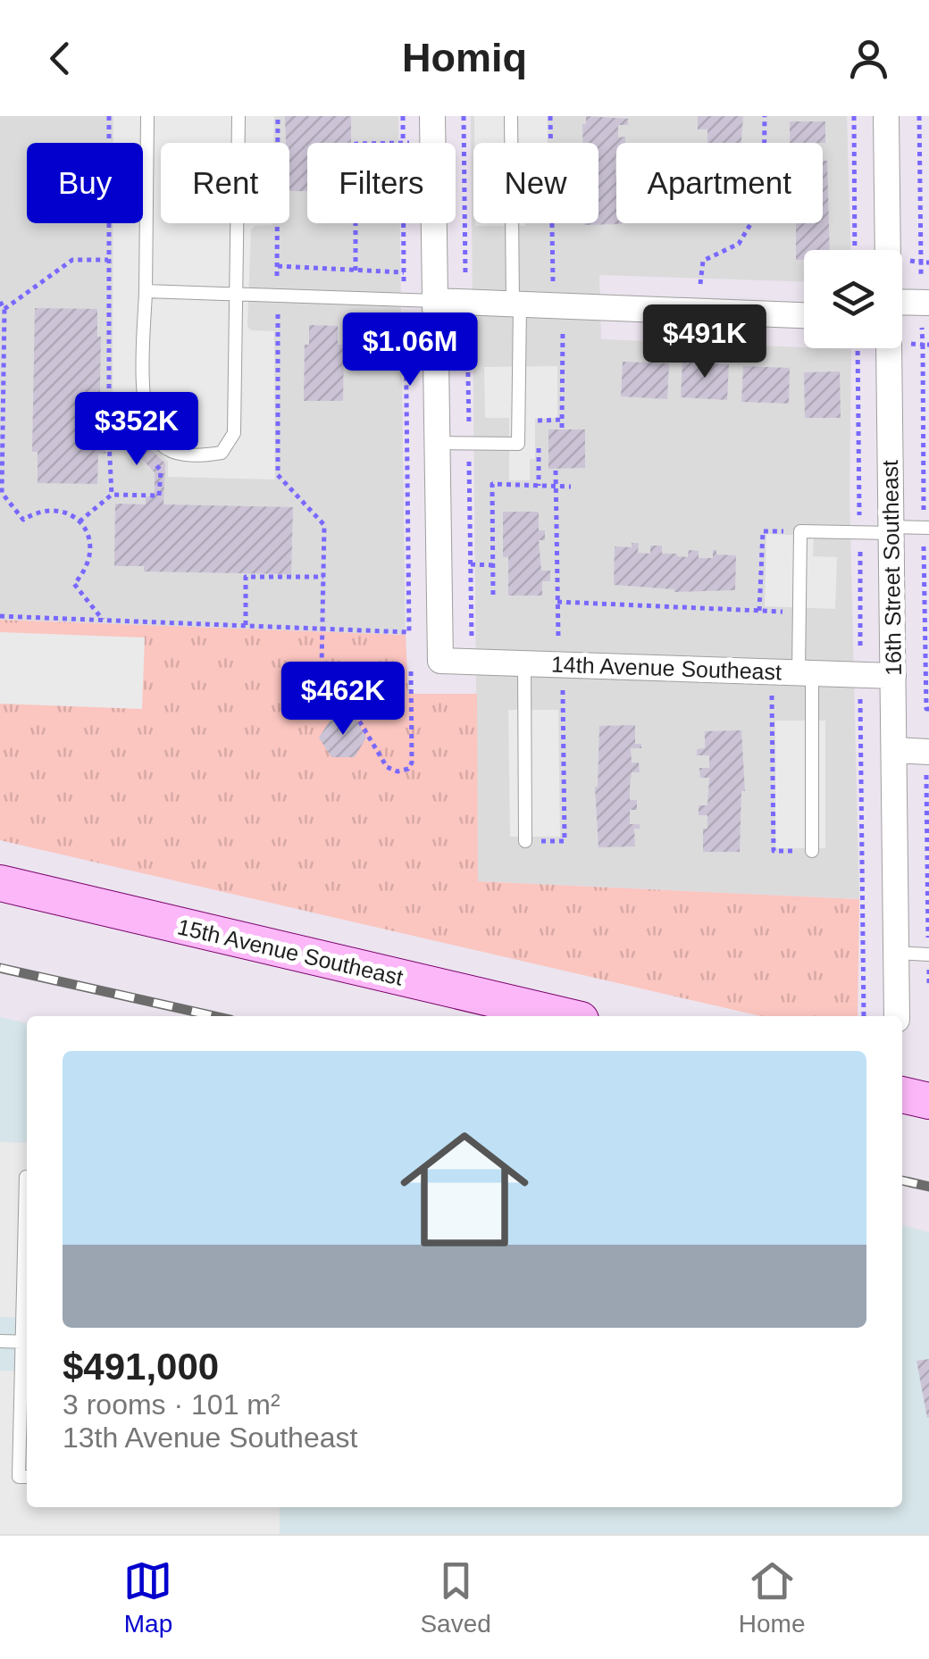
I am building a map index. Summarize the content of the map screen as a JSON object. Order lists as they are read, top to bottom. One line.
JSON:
{"streets":{"street":["16th Street Southeast","14th Avenue Southeast","15th Avenue Southeast"]},"crossings":[["16th Street Southeast","14th Avenue Southeast"]],"page":{"header":"Homiq","chip":["Buy","Rent","Filters","New","Apartment"],"price":["$491K","$1.06M","$352K","$462K"],"list":[{"name":"$491,000","note":"3 rooms · 101 m² · 13th Avenue Southeast"}],"tabs":["Map","Saved","Home"]}}
